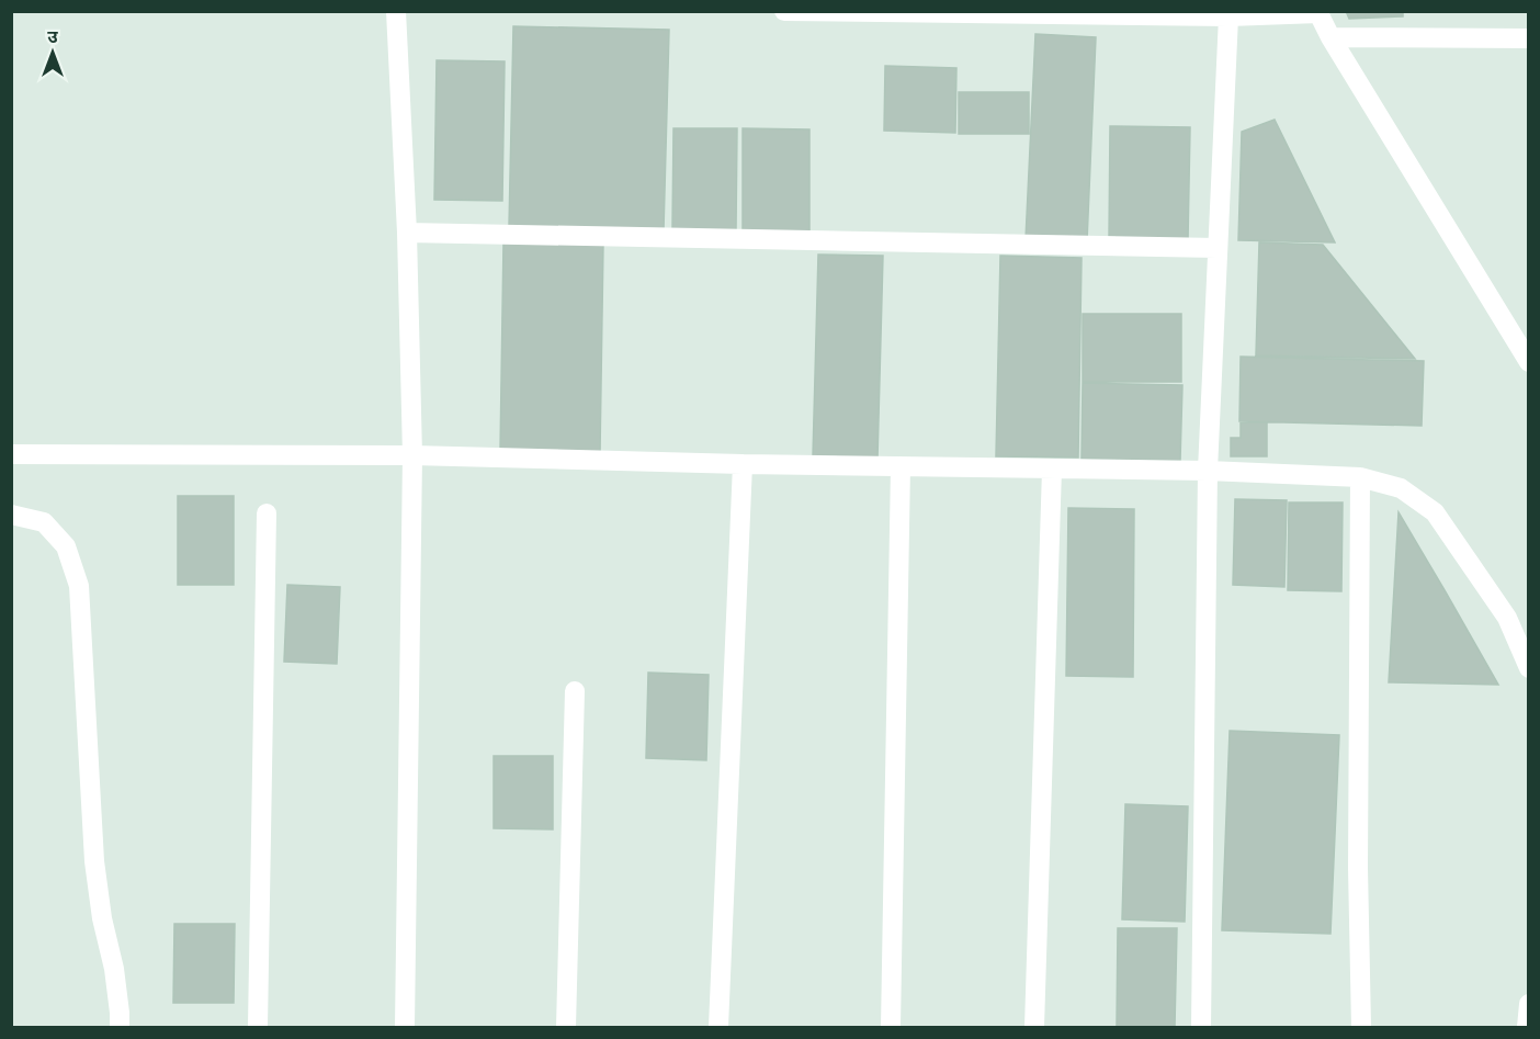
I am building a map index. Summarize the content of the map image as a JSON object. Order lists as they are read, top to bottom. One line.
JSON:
{"north":"top"}
